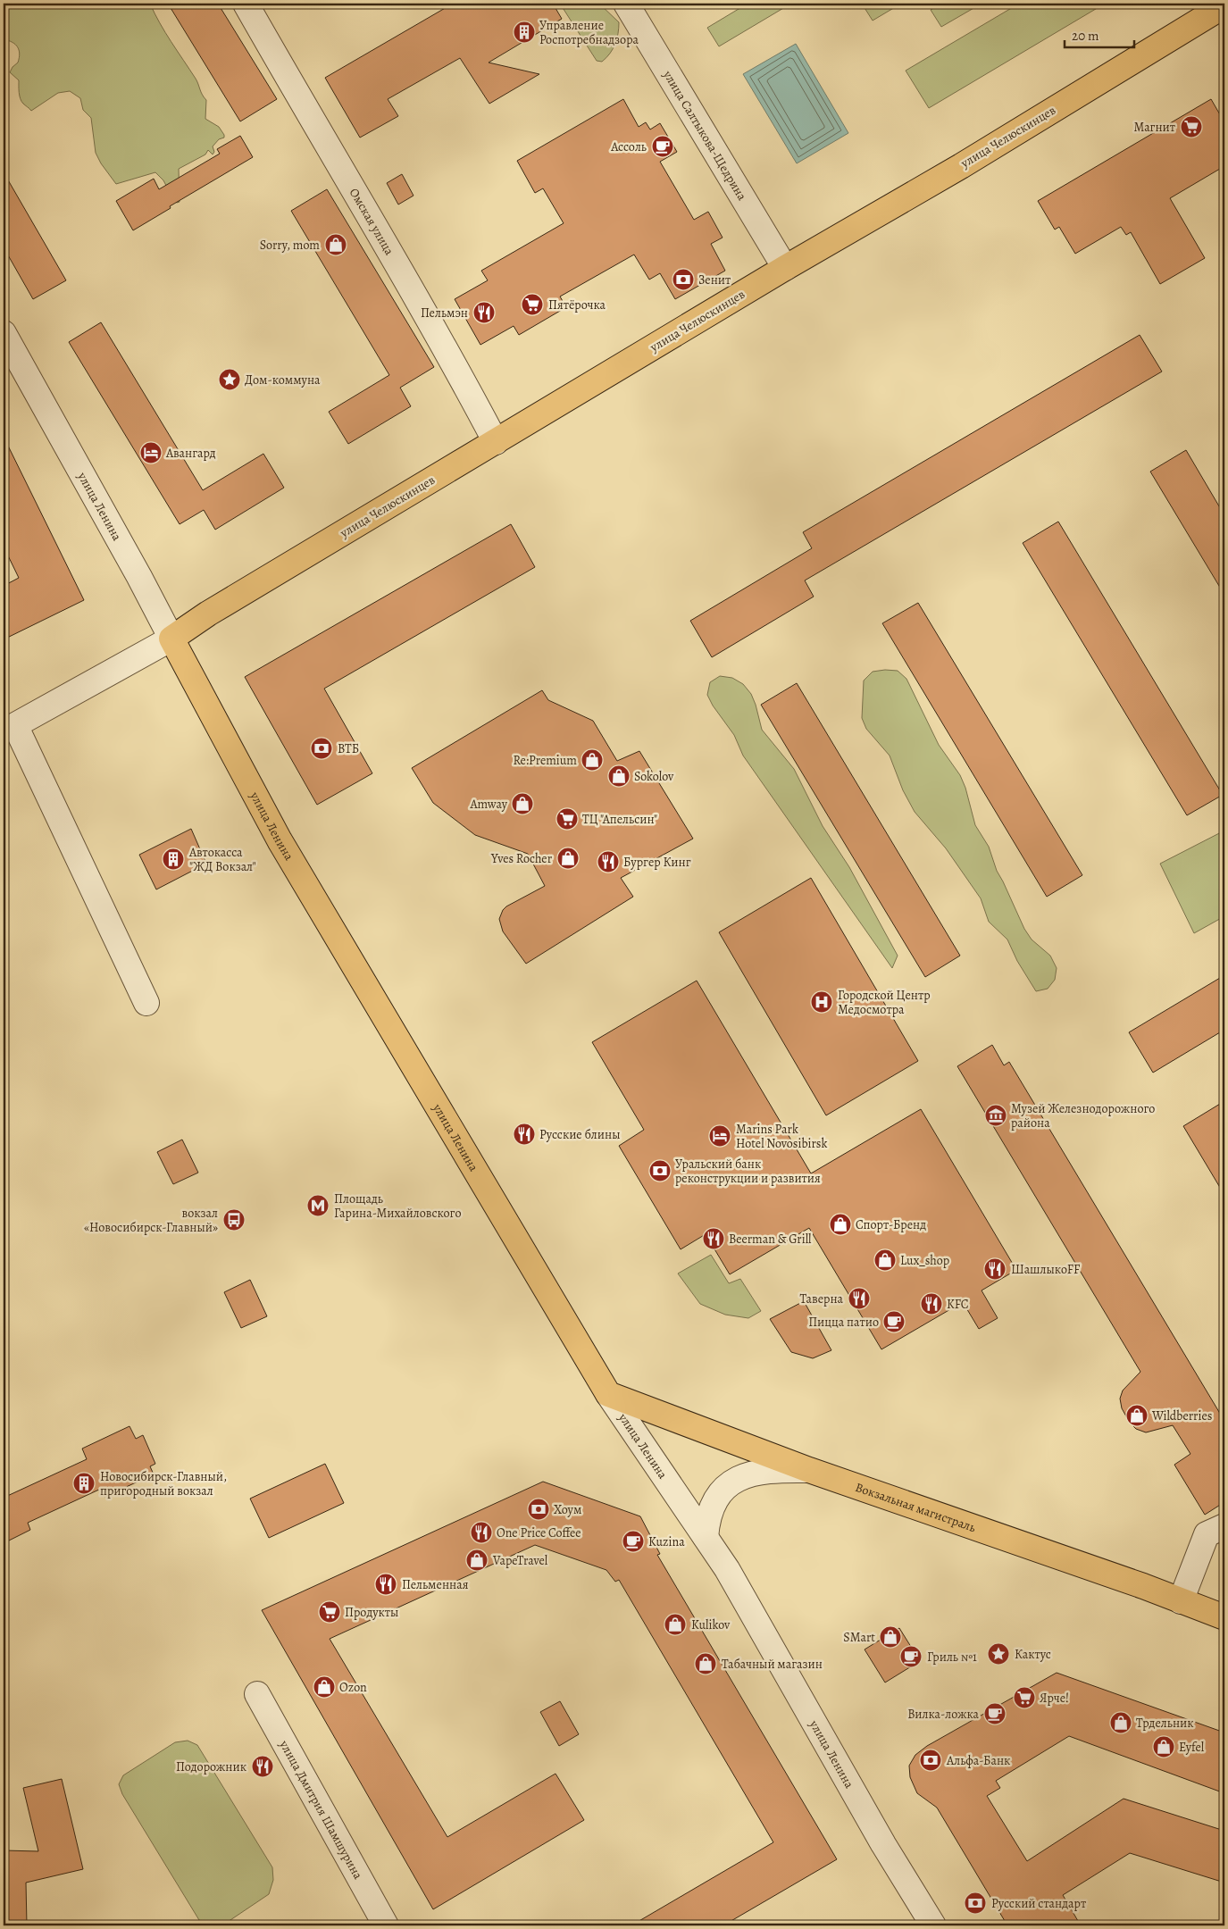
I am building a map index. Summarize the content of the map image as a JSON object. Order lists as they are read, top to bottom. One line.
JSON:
{"streets":{"main road":["улица Челюскинцев","улица Ленина","Вокзальная магистраль"],"street":["улица Салтыкова-Щедрина","Омская улица","улица Дмитрия Шамшурина"]},"crossings":[["улица Салтыкова-Щедрина","улица Челюскинцев"],["улица Челюскинцев","Омская улица"],["улица Челюскинцев","улица Ленина"],["улица Ленина","Вокзальная магистраль"]],"places":{"building":["Управление Роспотребнадзора","Автокасса \"ЖД Вокзал\"","Новосибирск-Главный, пригородный вокзал"],"supermarket":["Магнит","Пятёрочка","ТЦ \"Апельсин\"","Продукты","Ярче!"],"cafe":["Ассоль","Пицца патио","Kuzina","Гриль №1","Вилка-ложка"],"shop":["Sorry, mom","Re:Premium","Sokolov","Amway","Yves Rocher","Спорт-Бренд","Lux_shop","Wildberries","VapeTravel","Kulikov","SMart","Табачный магазин","Ozon","Трдельник","Eyfel"],"bank":["Зенит","ВТБ","Уральский банк реконструкции и развития","Хоум","Альфа-Банк","Русский стандарт"],"restaurant":["Пельмэн","Бургер Кинг","Русские блины","Beerman & Grill","ШашлыкoFF","Таверна","KFC","One Price Coffee","Пельменная","Подорожник"],"place":["Дом-коммуна","Кактус"],"hotel":["Авангард","Marins Park Hotel Novosibirsk"],"hospital":["Городской Центр Медосмотра"],"museum":["Музей Железнодорожного района"],"metro station":["Площадь Гарина-Михайловского"],"bus stop":["вокзал «Новосибирск-Главный»"]},"scale_bar":"20 m"}
